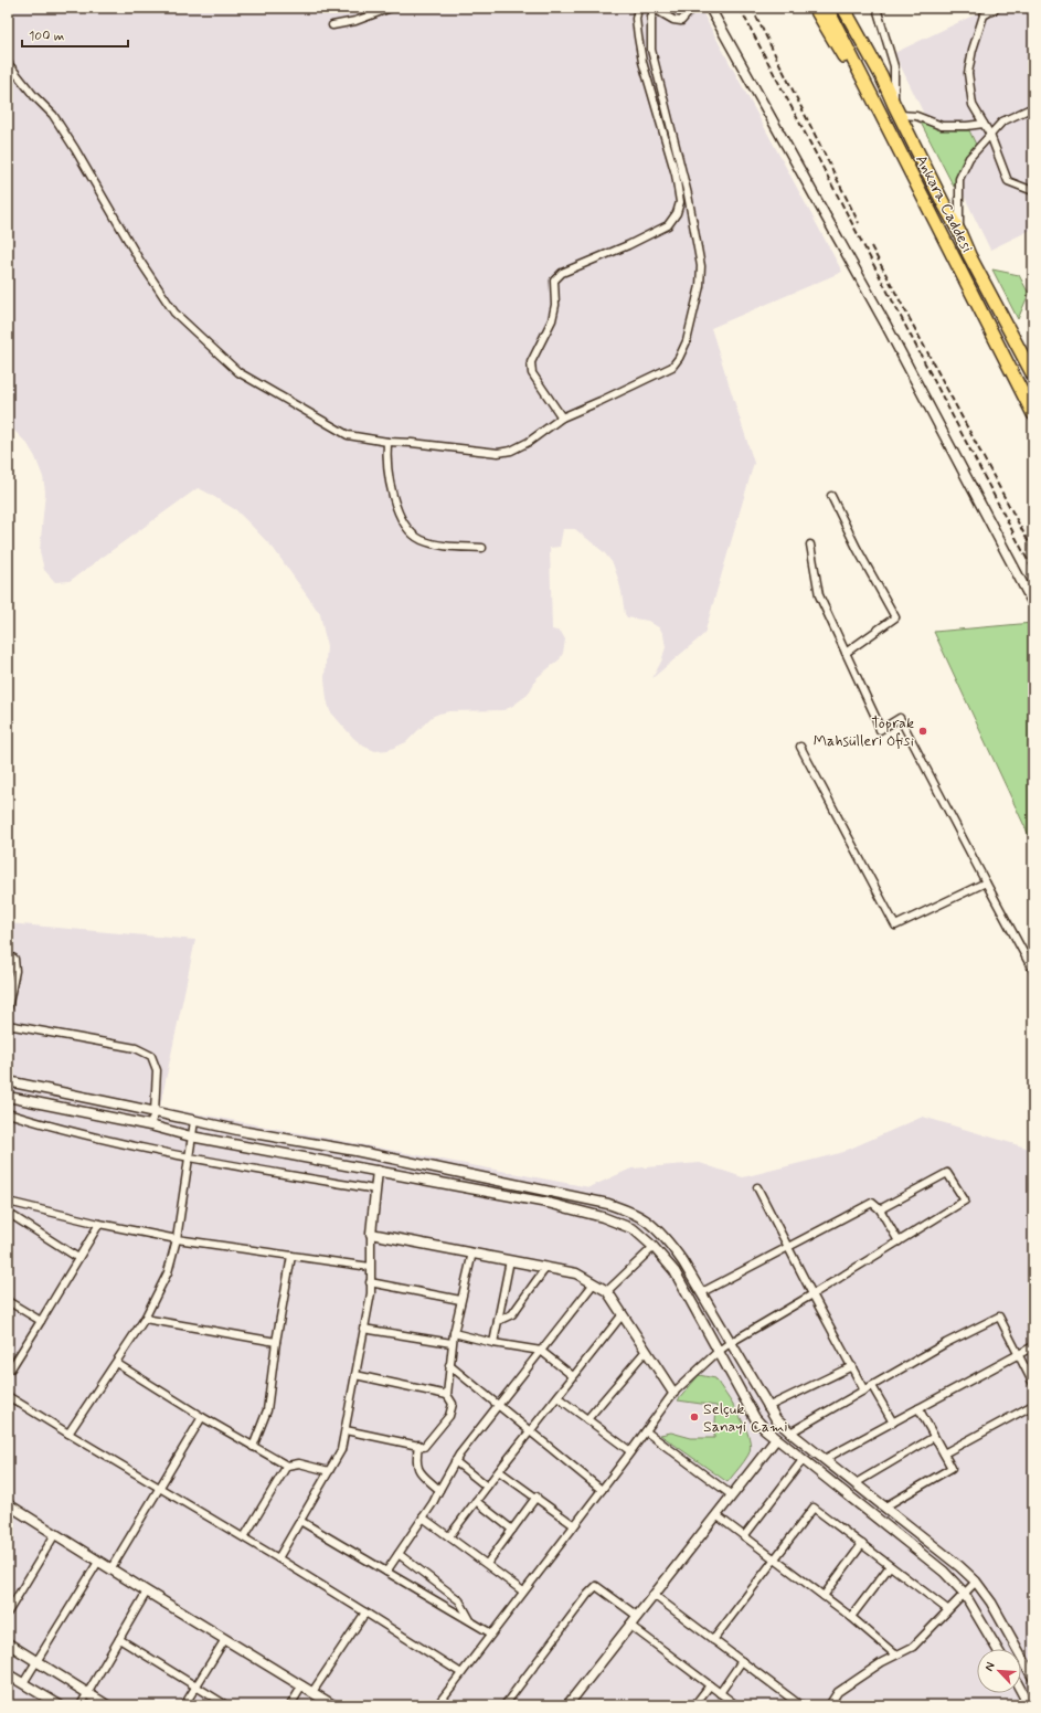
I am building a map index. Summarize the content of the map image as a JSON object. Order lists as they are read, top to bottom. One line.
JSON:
{"streets":{"highway":["Ankara Caddesi"]},"places":["Toprak Mahsülleri Ofisi","Selçuk Sanayi Cami"],"scale_bar":"100 m","north":"top left"}
